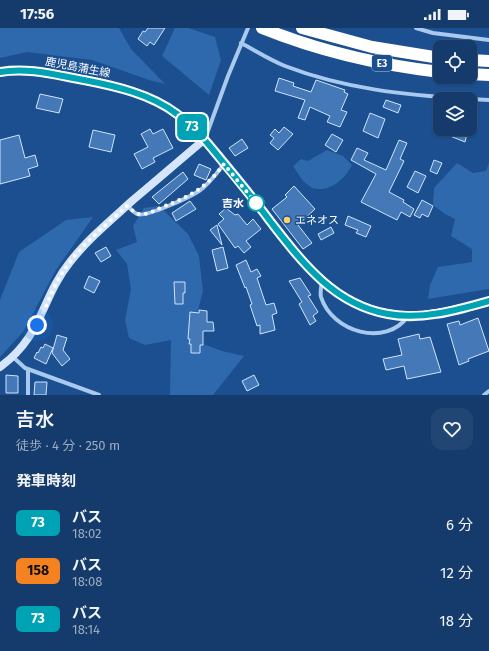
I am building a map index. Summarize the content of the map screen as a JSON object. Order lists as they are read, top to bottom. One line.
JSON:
{"streets":{"highway":["E3"],"main road":["鹿児島蒲生線"]},"places":["吉水","エネオス"],"lines":["bus line 73"],"page":{"status":"17:56","on_map":"73","heading":[["吉水","徒歩 · 4 分 · 250 m"],"発車時刻"],"list":[{"mark":"73","name":"バス","note":"18:02","value":"6 分"},{"mark":"158","name":"バス","note":"18:08","value":"12 分"},{"mark":"73","name":"バス","note":"18:14","value":"18 分"}]}}
